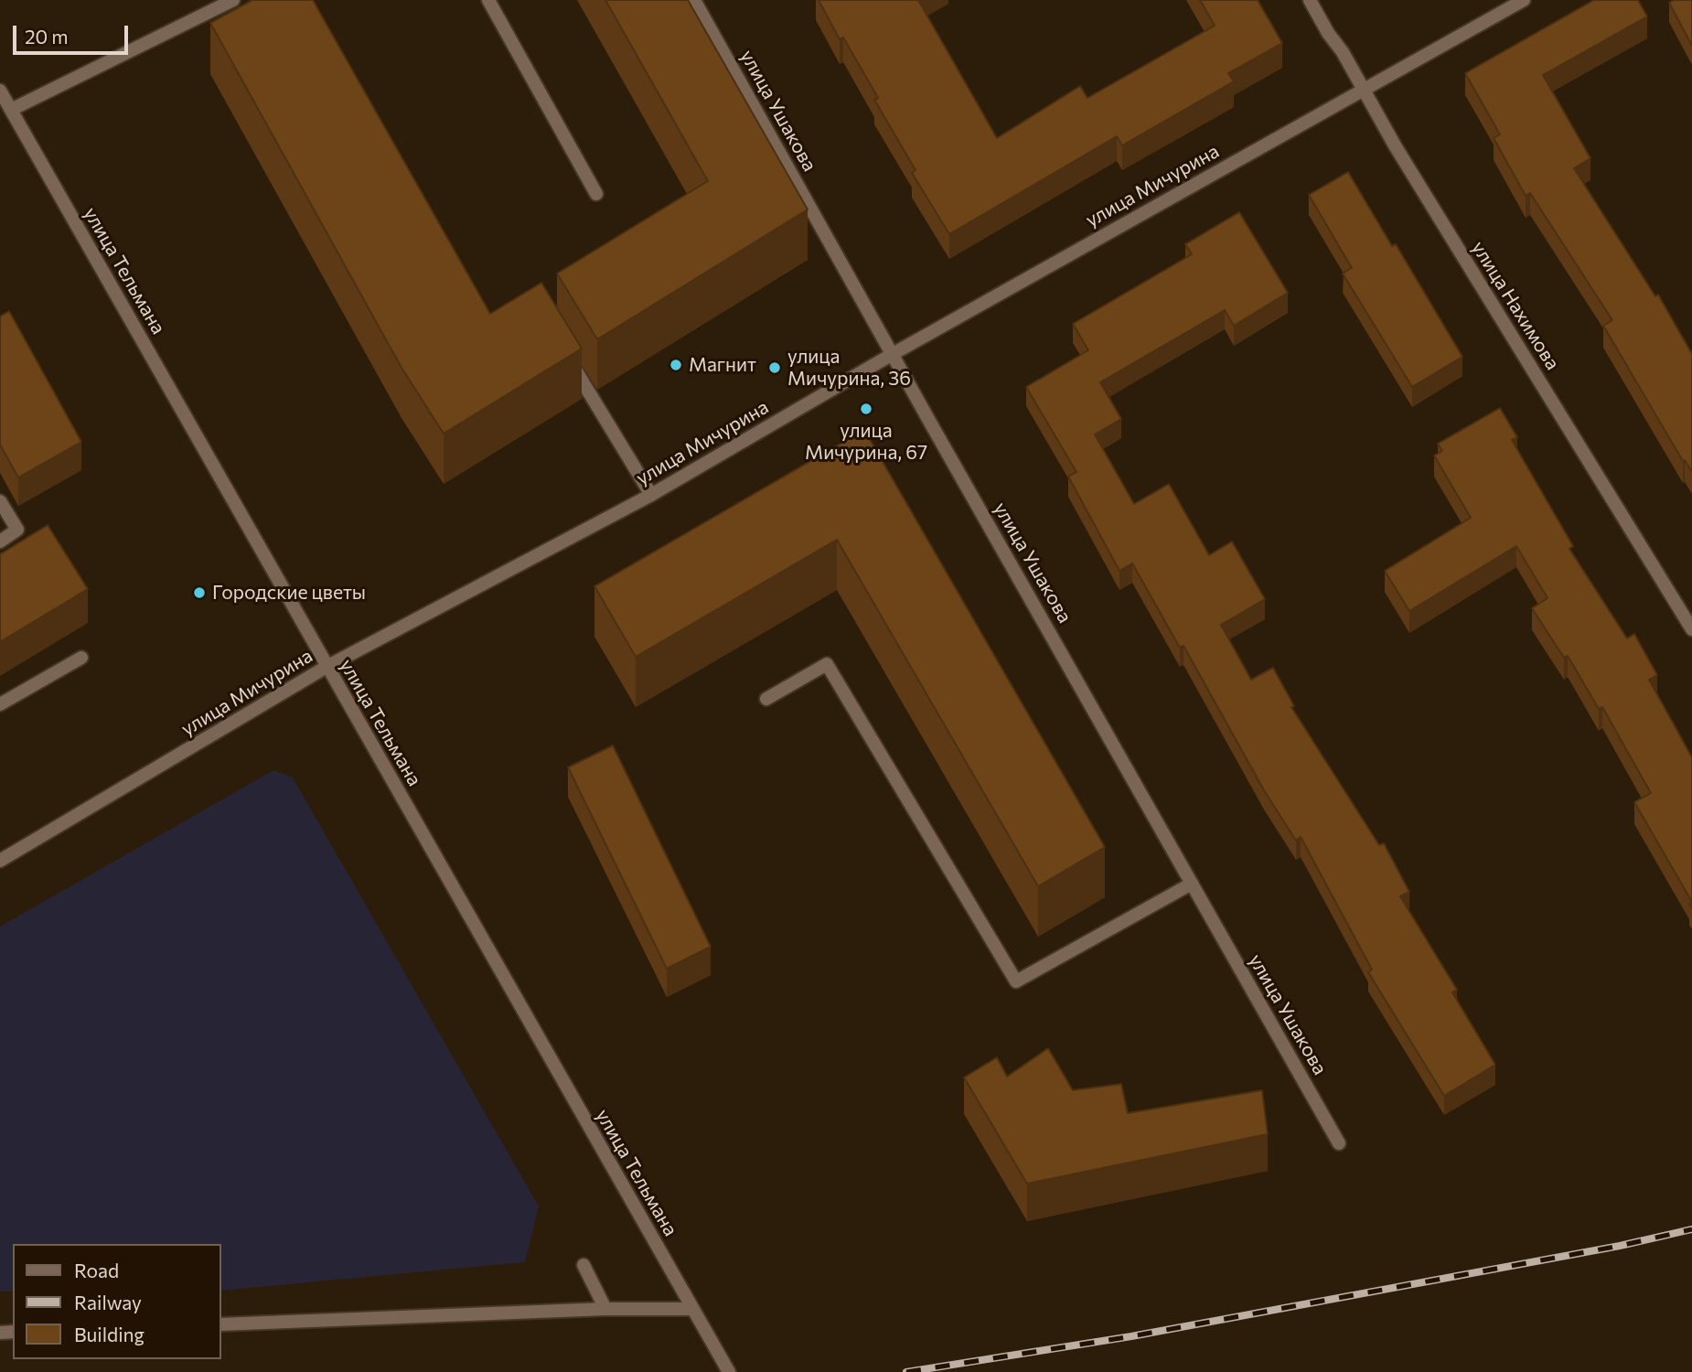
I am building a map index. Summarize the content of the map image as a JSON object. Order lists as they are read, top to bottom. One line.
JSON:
{"streets":{"street":["улица Ушакова","улица Мичурина","улица Тельмана","улица Нахимова"]},"crossings":[["улица Ушакова","улица Мичурина"],["улица Мичурина","улица Тельмана"],["улица Мичурина","улица Нахимова"]],"places":["Магнит","улица Мичурина, 36","улица Мичурина, 67","Городские цветы"],"legend":["Road","Railway","Building"],"scale_bar":"20 m"}
